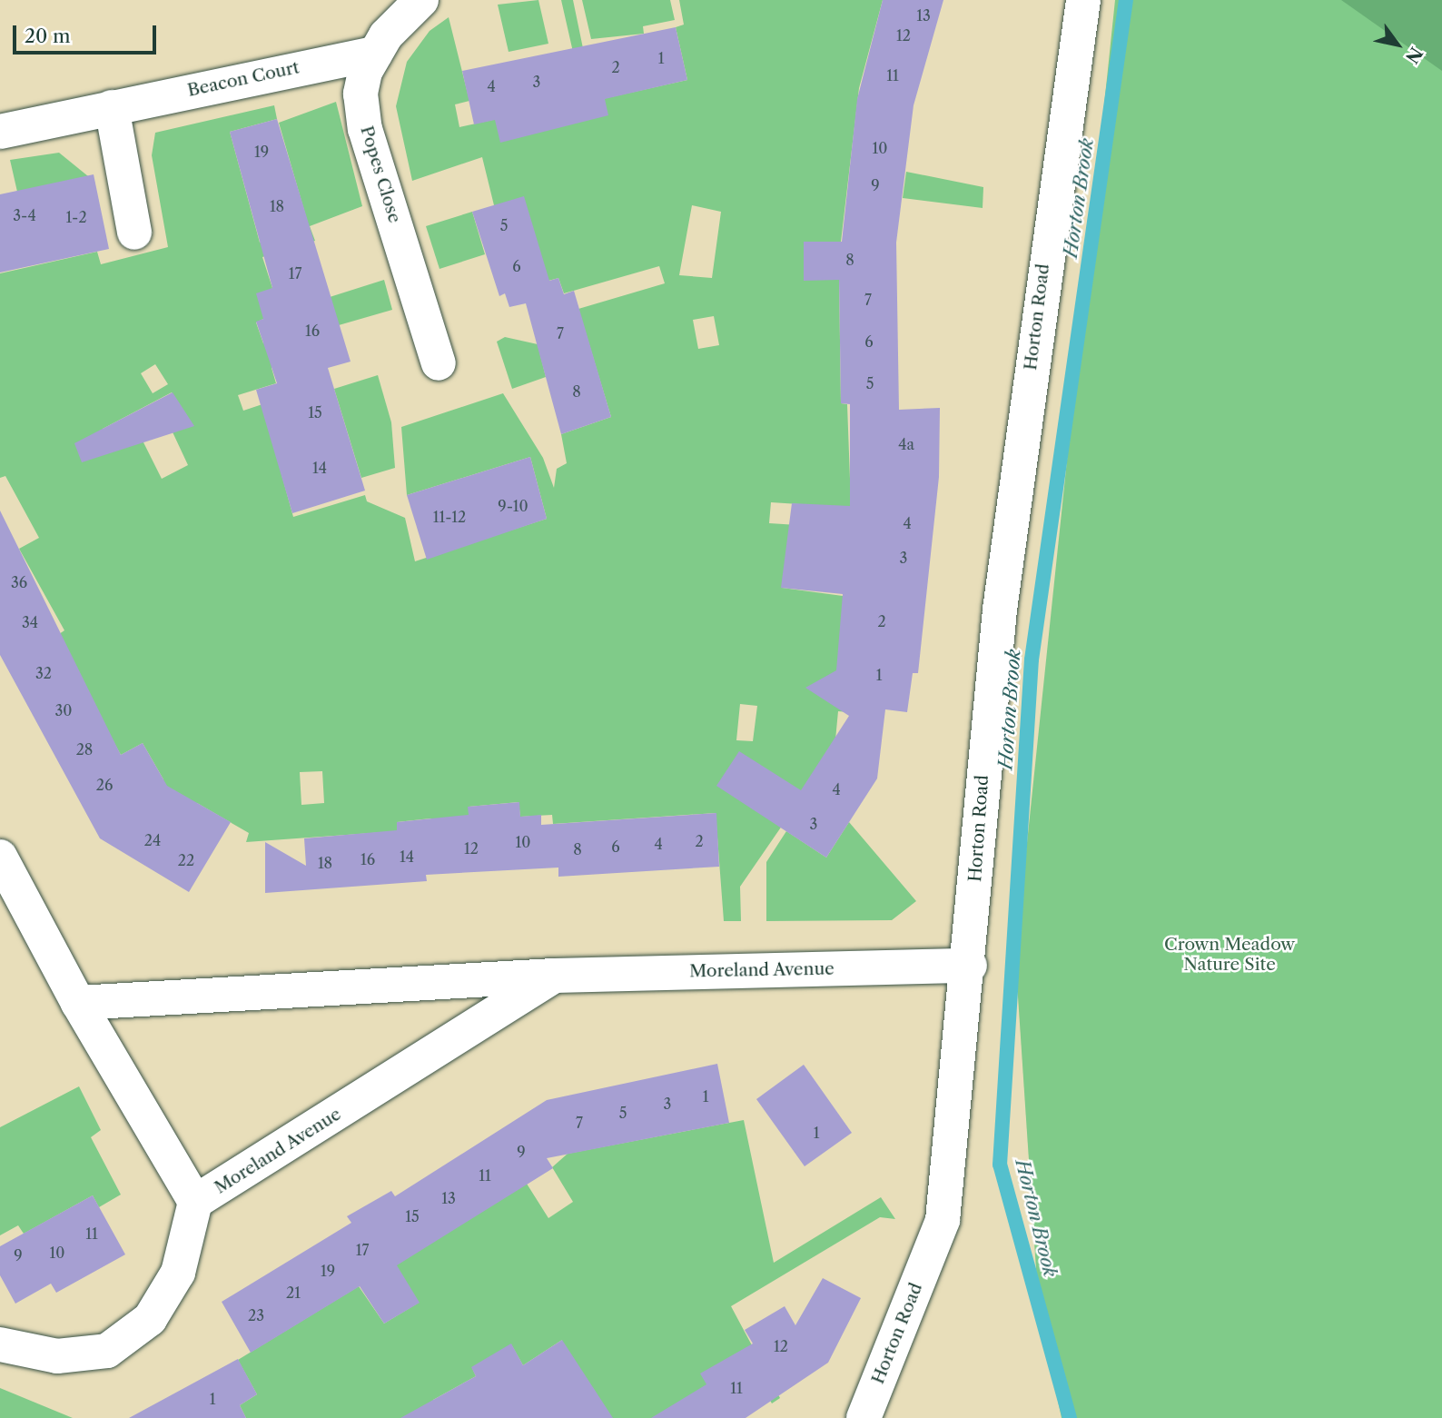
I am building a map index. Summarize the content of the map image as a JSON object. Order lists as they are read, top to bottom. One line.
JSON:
{"streets":{"street":["Beacon Court","Popes Close","Horton Road","Moreland Avenue"]},"crossings":[["Beacon Court","Popes Close"],["Horton Road","Moreland Avenue"]],"water":["Horton Brook"],"parks":["Crown Meadow Nature Site"],"house_numbers":["13","12","1","2","11","3","4","10","19","9","18","3-4","1-2","5","8","6","17","7","16","7","6","5","8","15","4a","14","9-10","11-12","4","3","36","2","34","32","1","30","28","26","4","3","24","2","10","4","6","12","8","14","16","22","18","1","3","5","7","1","9","11","13","15","11","17","10","9","19","21","23","12","11","1"],"scale_bar":"20 m","north":"bottom right"}
